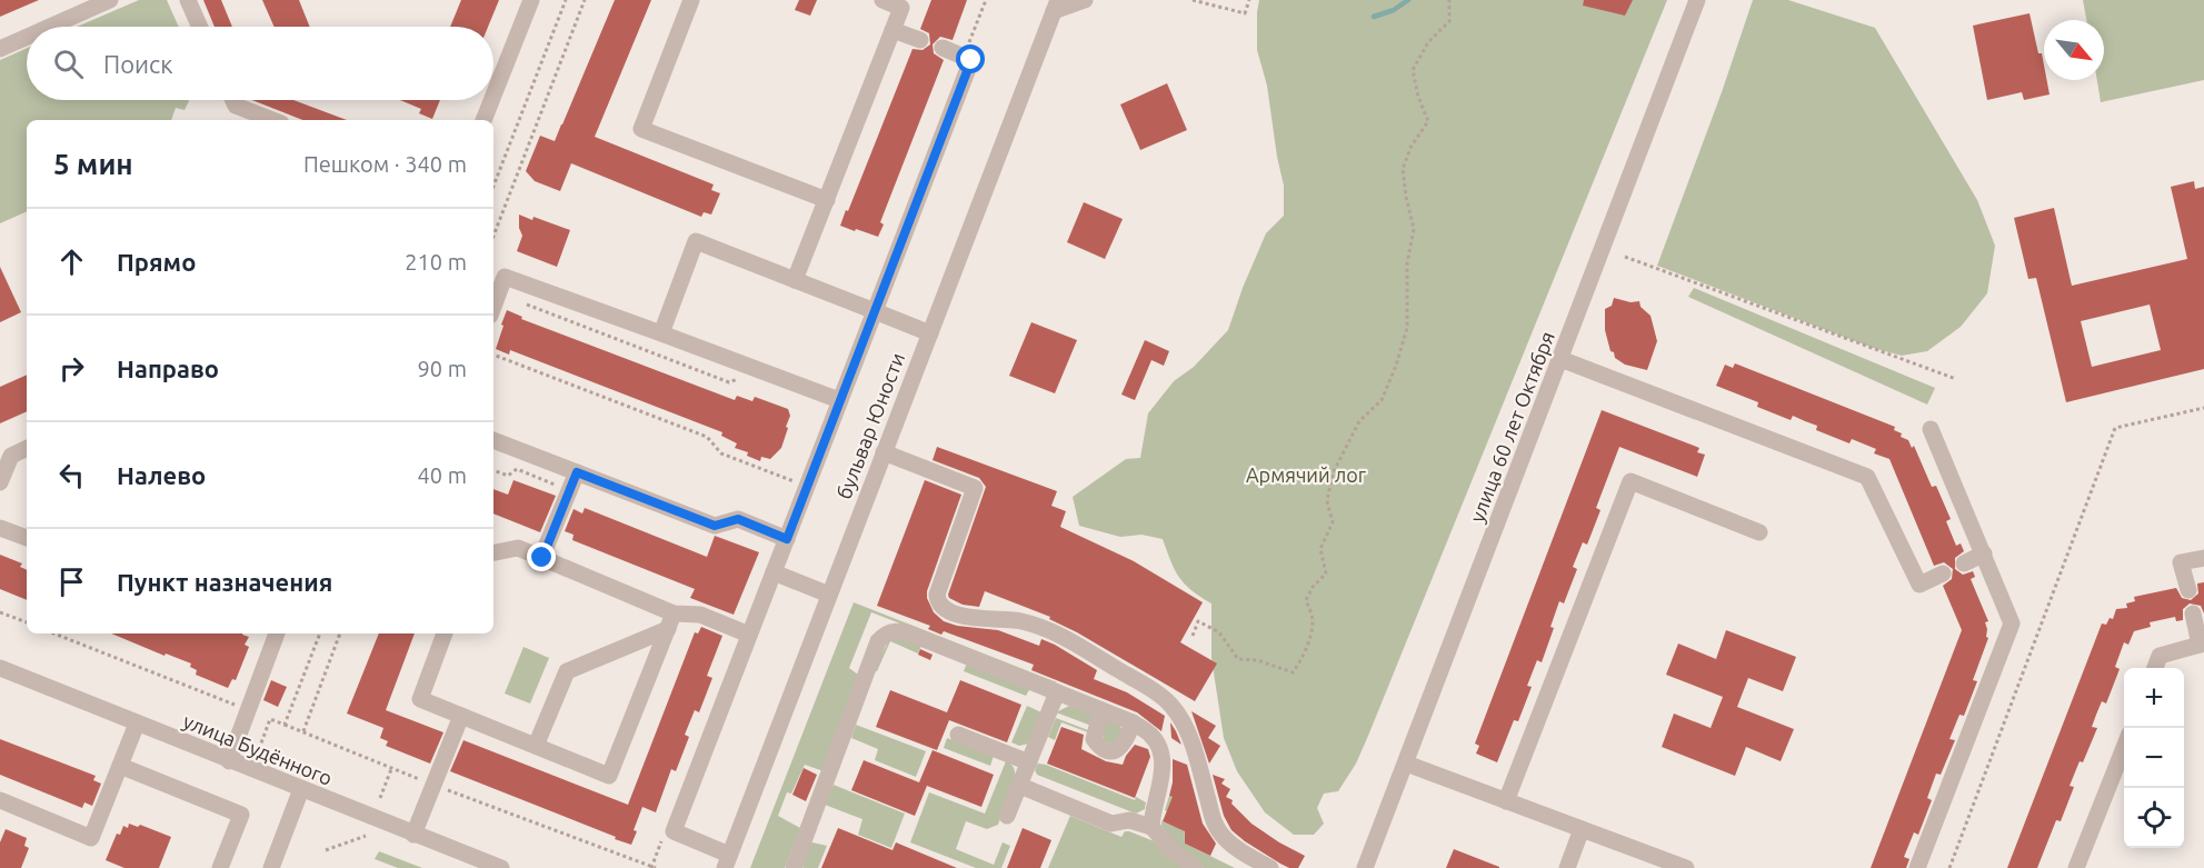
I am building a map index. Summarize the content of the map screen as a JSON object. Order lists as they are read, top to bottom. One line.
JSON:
{"streets":{"street":["бульвар Юности","улица 60 лет Октября","улица Будённого"]},"parks":["Армячий лог"],"north":"bottom right","page":{"search":"Поиск","heading":["5 мин","Пешком · 340 m"],"list":[["Прямо","210 m"],["Направо","90 m"],["Налево","40 m"],"Пункт назначения"],"map_buttons":["+","−"]}}
